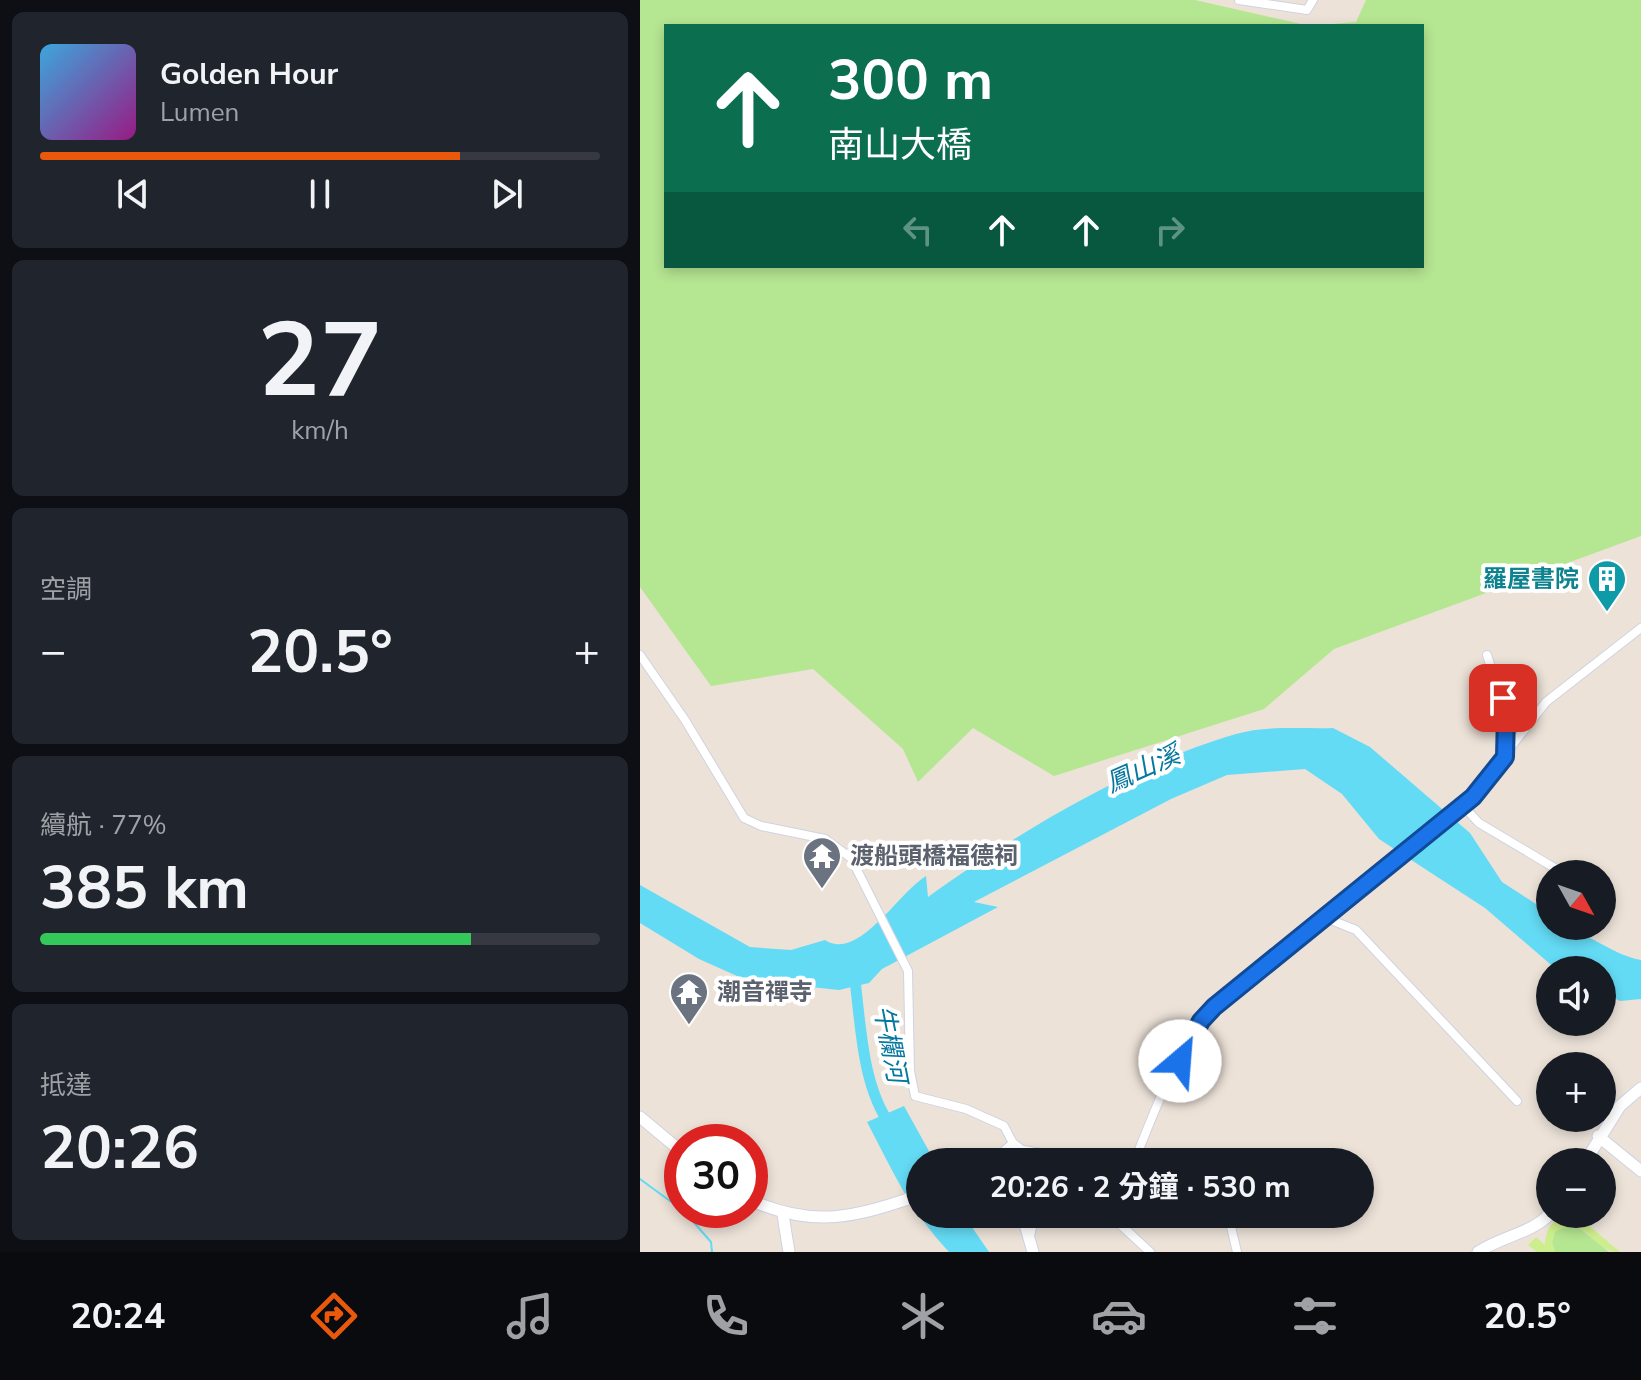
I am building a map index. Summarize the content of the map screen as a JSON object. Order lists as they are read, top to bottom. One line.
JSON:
{"water":["鳳山溪","牛欄河"],"places":{"building":["羅屋書院"],"temple":["渡船頭橋福德祠","潮音禪寺"]},"north":"bottom right","page":{"turn":["300 m","南山大橋"],"song":["Golden Hour","Lumen"],"tile":[["27","km/h"],"空調",["續航 · 77%","385 km"],["抵達","20:26"]],"heat":["−","20.5°","+"],"map_buttons":["+","−"],"limit":"30","trip":"20:26 · 2 分鐘 · 530 m","tabs":["20:24","20.5°"]}}
